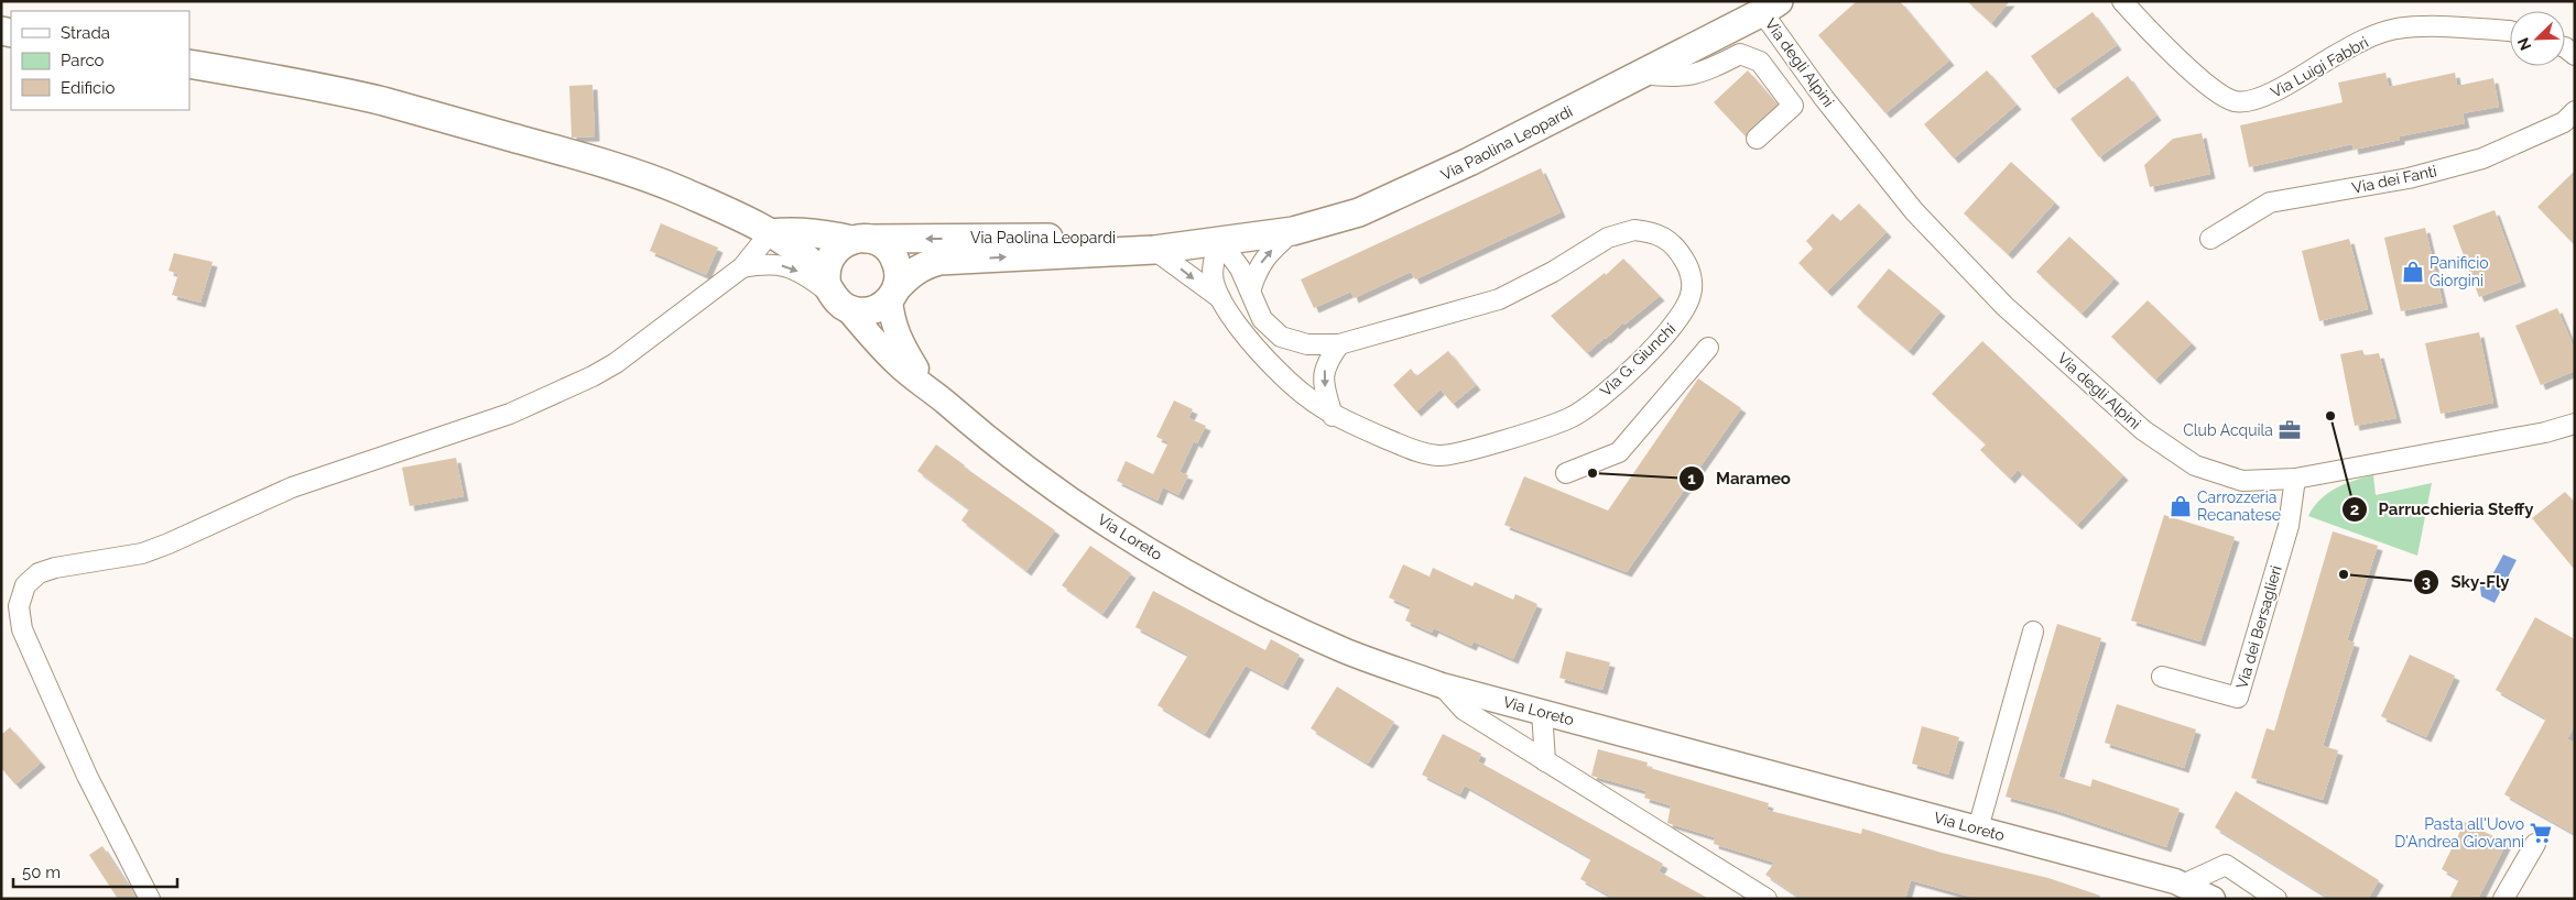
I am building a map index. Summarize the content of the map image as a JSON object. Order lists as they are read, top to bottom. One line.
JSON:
{"streets":{"main road":["Via Paolina Leopardi"],"street":["Via degli Alpini","Via Luigi Fabbri","Via dei Fanti","Via G. Giunchi","Via Loreto","Via dei Bersaglieri"]},"crossings":[["Via degli Alpini","Via Paolina Leopardi"],["Via degli Alpini","Via dei Bersaglieri"],["Via Paolina Leopardi","Via G. Giunchi"],["Via Paolina Leopardi","Via Loreto"]],"places":{"shop":["Panificio Giorgini","Carrozzeria Recanatese"],"other":["Parrucchieria Steffy","Marameo","Sky-Fly"],"office":["Club Acquila"],"supermarket":["Pasta all'Uovo D'Andrea Giovanni"]},"legend":["Strada","Parco","Edificio"],"scale_bar":"50 m","north":"bottom left"}
